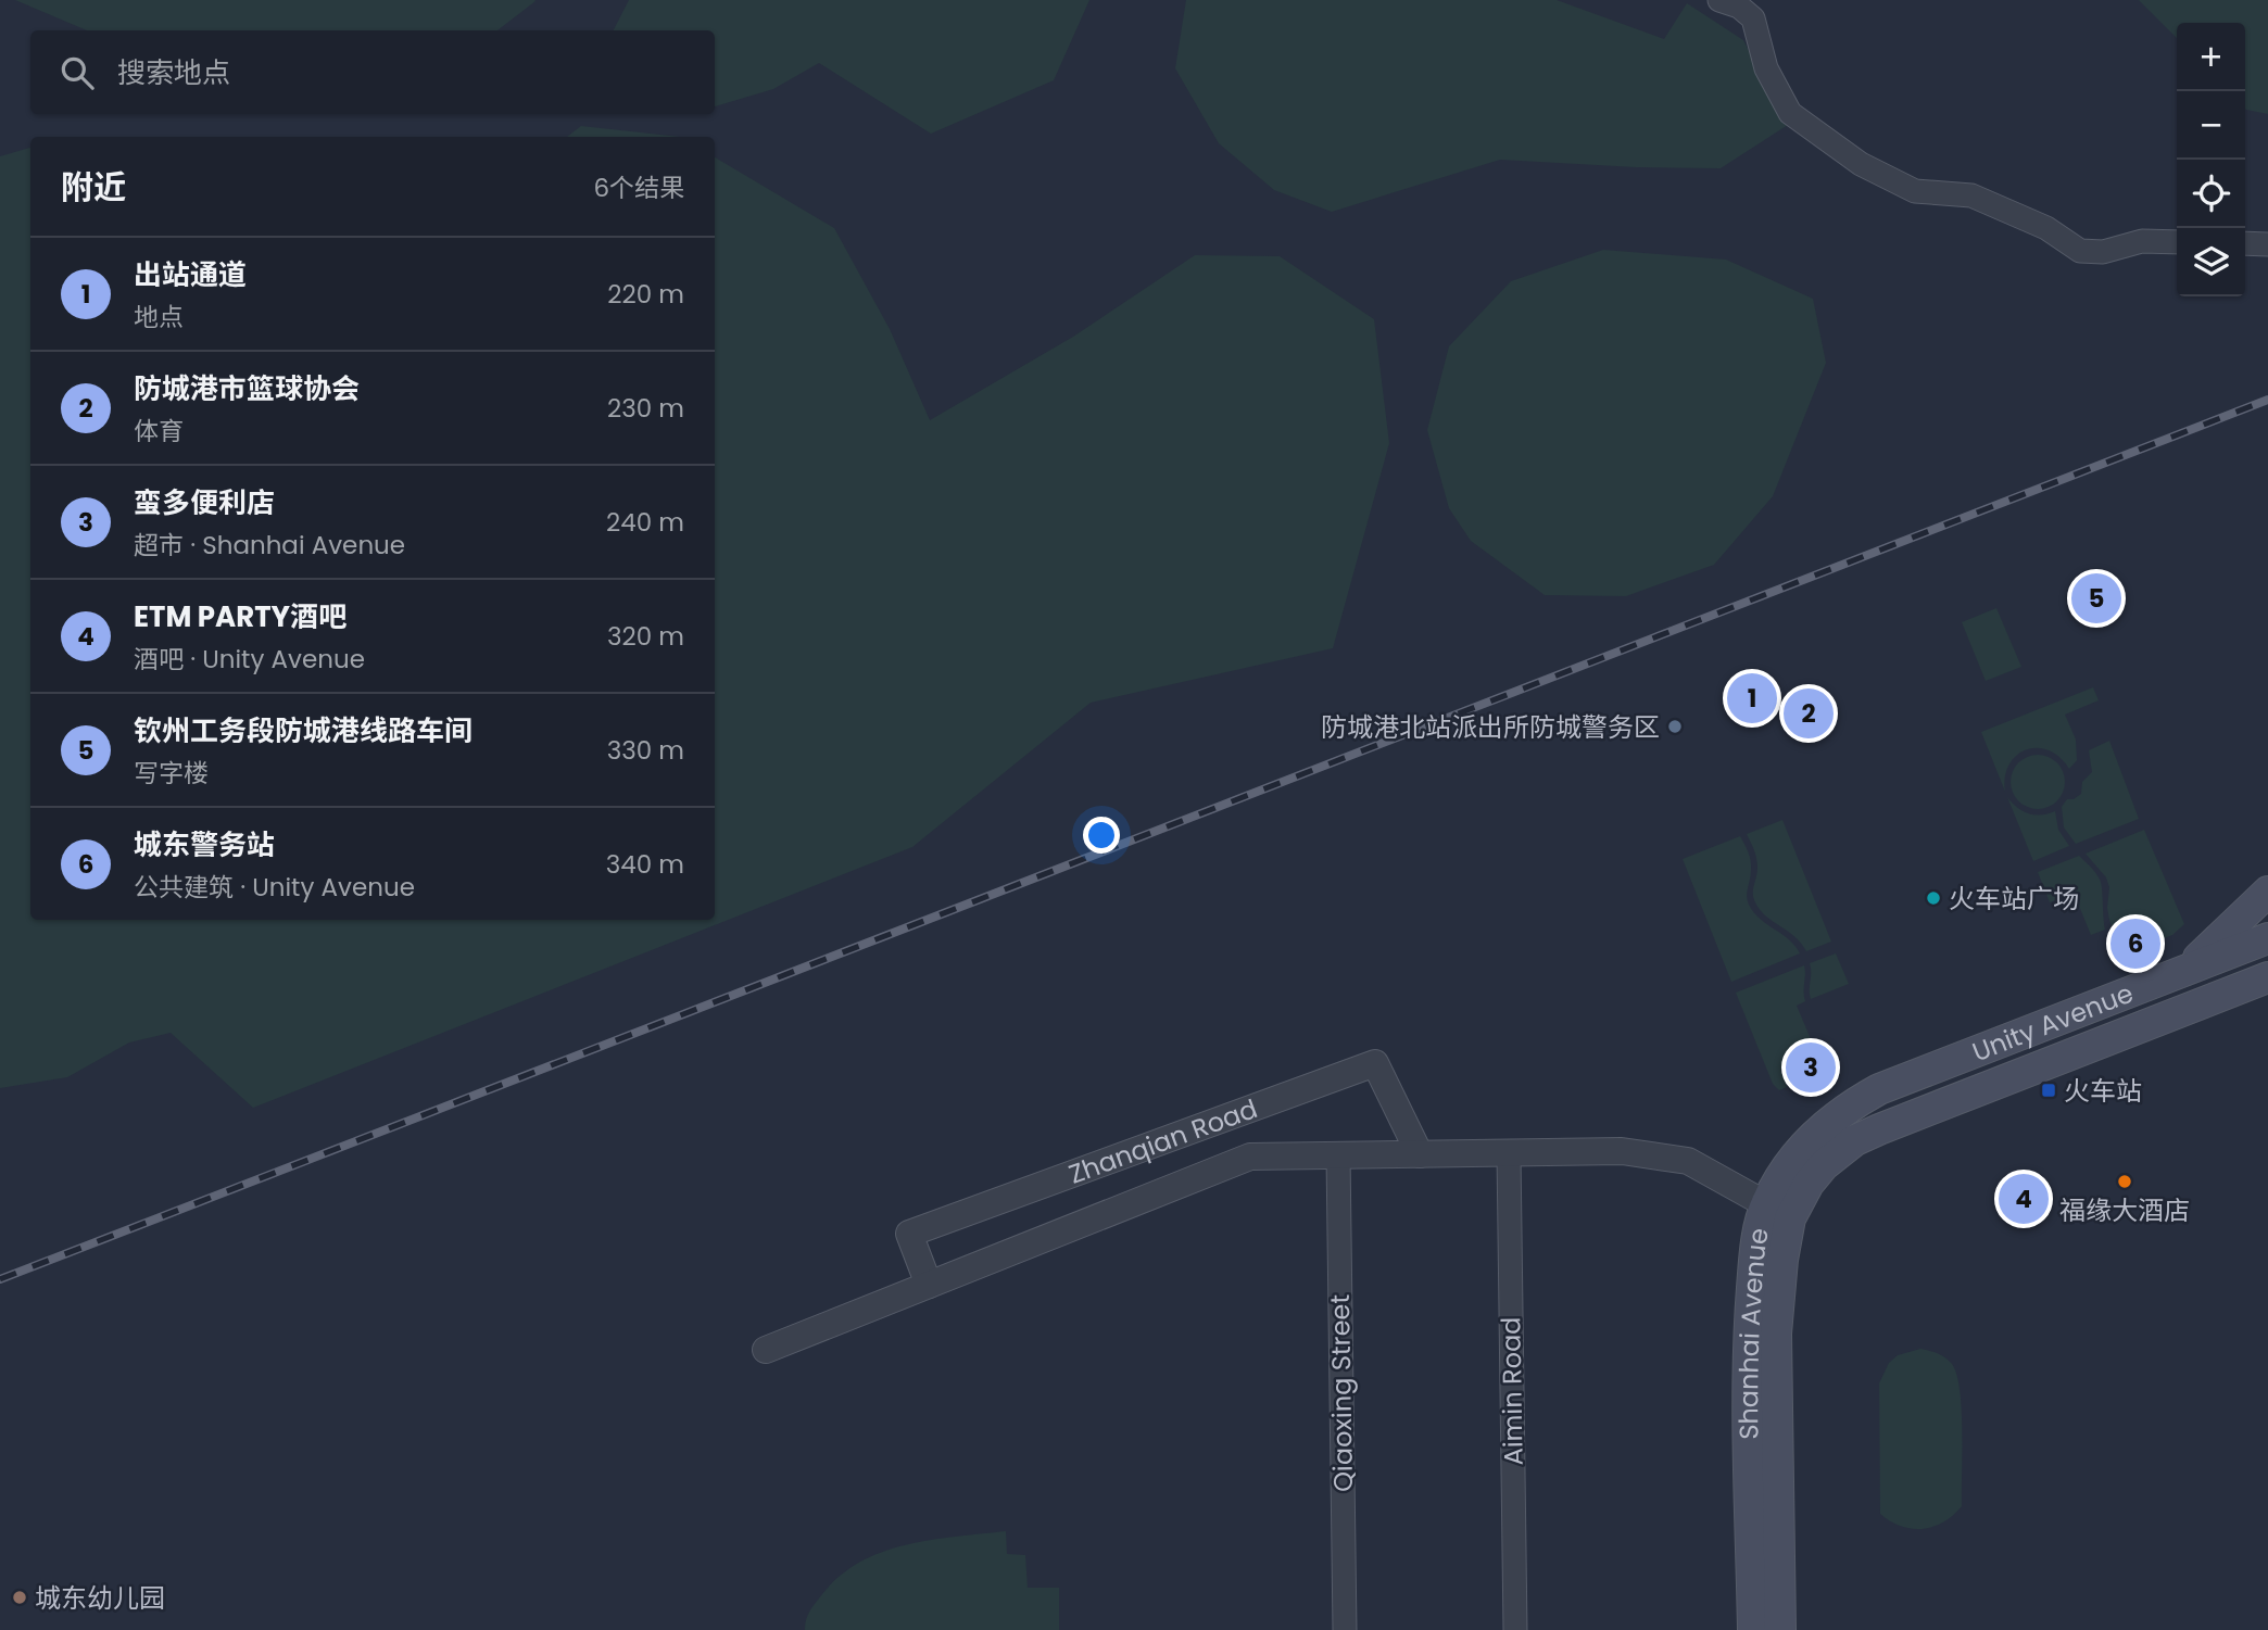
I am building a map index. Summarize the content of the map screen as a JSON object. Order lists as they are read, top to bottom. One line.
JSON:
{"streets":{"main road":["Unity Avenue","Shanhai Avenue"],"street":["Zhanqian Road","Aimin Road","Qiaoxing Street"]},"crossings":[["Unity Avenue","Shanhai Avenue"],["Zhanqian Road","Shanhai Avenue"],["Zhanqian Road","Aimin Road"],["Zhanqian Road","Qiaoxing Street"]],"places":{"other":["防城港北站派出所防城警务区","火车站广场","福缘大酒店","城东幼儿园"],"transit":["火车站"]},"page":{"map_buttons":["+","−"],"search":"搜索地点","heading":["附近","6个结果"],"list":[{"mark":"1","name":"出站通道","note":"地点","value":"220 m"},{"mark":"2","name":"防城港市篮球协会","note":"体育","value":"230 m"},{"mark":"3","name":"蛮多便利店","note":"超市 · Shanhai Avenue","value":"240 m"},{"mark":"4","name":"ETM PARTY酒吧","note":"酒吧 · Unity Avenue","value":"320 m"},{"mark":"5","name":"钦州工务段防城港线路车间","note":"写字楼","value":"330 m"},{"mark":"6","name":"城东警务站","note":"公共建筑 · Unity Avenue","value":"340 m"}],"pins":["5","1","2","6","3","4"]}}
